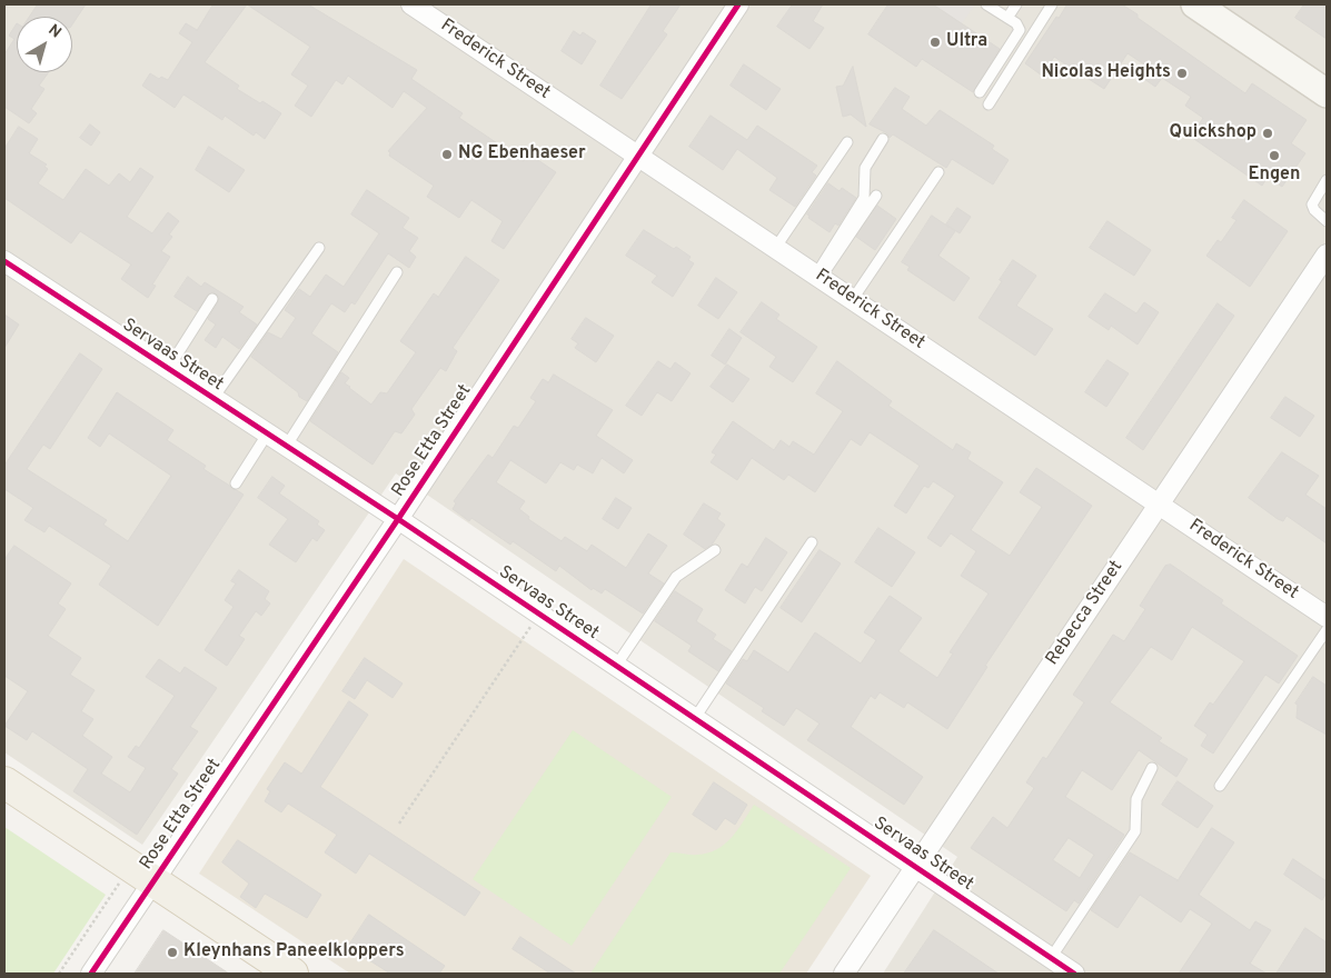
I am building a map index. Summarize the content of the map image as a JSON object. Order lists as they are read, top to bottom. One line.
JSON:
{"streets":{"street":["Frederick Street","Servaas Street","Rose Etta Street","Rebecca Street"]},"crossings":[["Frederick Street","Rose Etta Street"],["Frederick Street","Rebecca Street"],["Servaas Street","Rose Etta Street"],["Servaas Street","Rebecca Street"]],"places":["Ultra","Nicolas Heights","Quickshop","NG Ebenhaeser","Engen","Kleynhans Paneelkloppers"],"north":"top right"}
